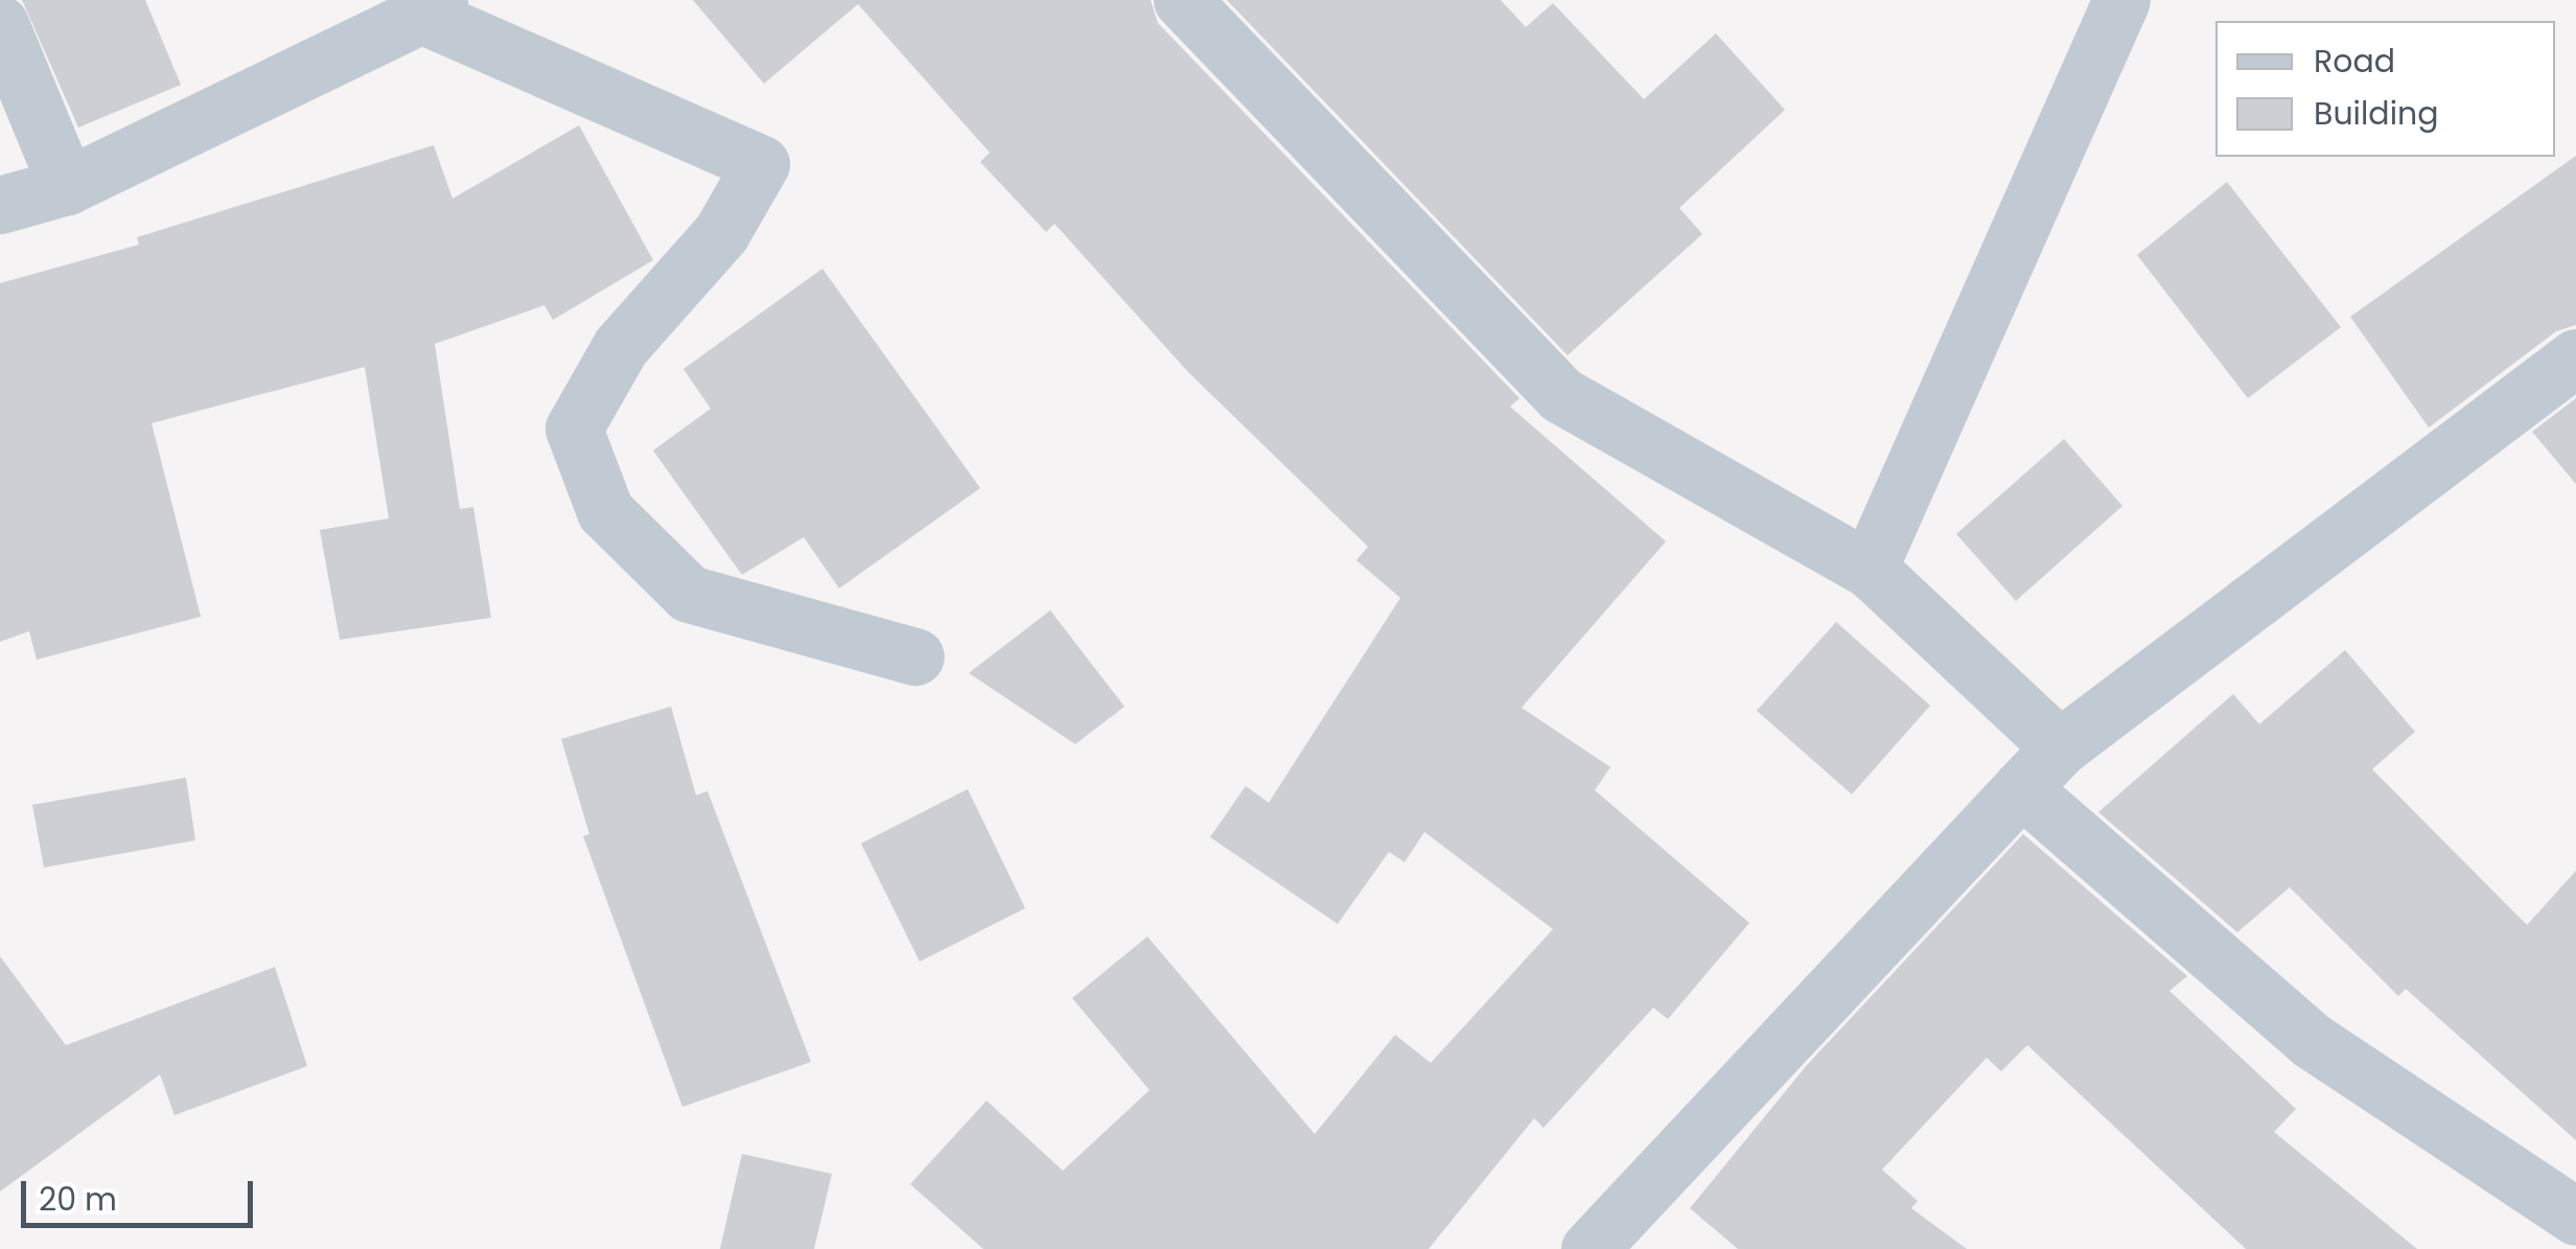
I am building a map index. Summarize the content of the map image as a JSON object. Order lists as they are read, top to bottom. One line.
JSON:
{"legend":["Road","Building"],"scale_bar":"20 m"}
